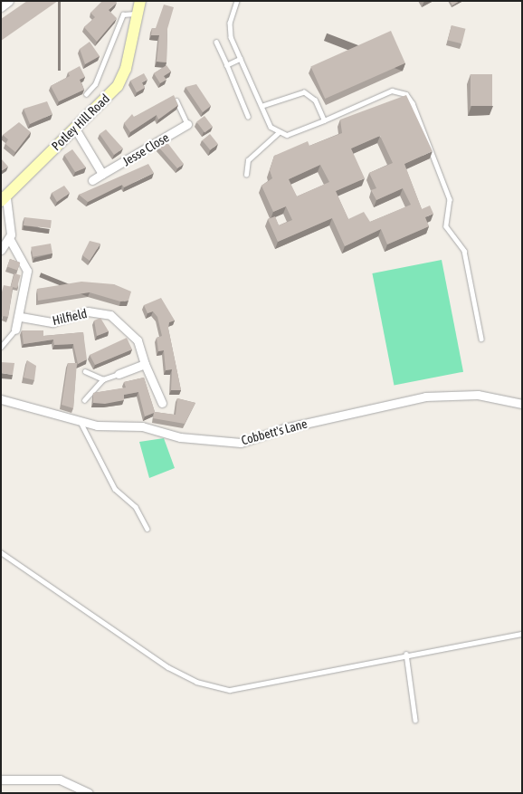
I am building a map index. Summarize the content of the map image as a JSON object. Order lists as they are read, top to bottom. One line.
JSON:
{"streets":{"street":["Potley Hill Road","Jesse Close","Hilfield","Cobbett's Lane"]}}
